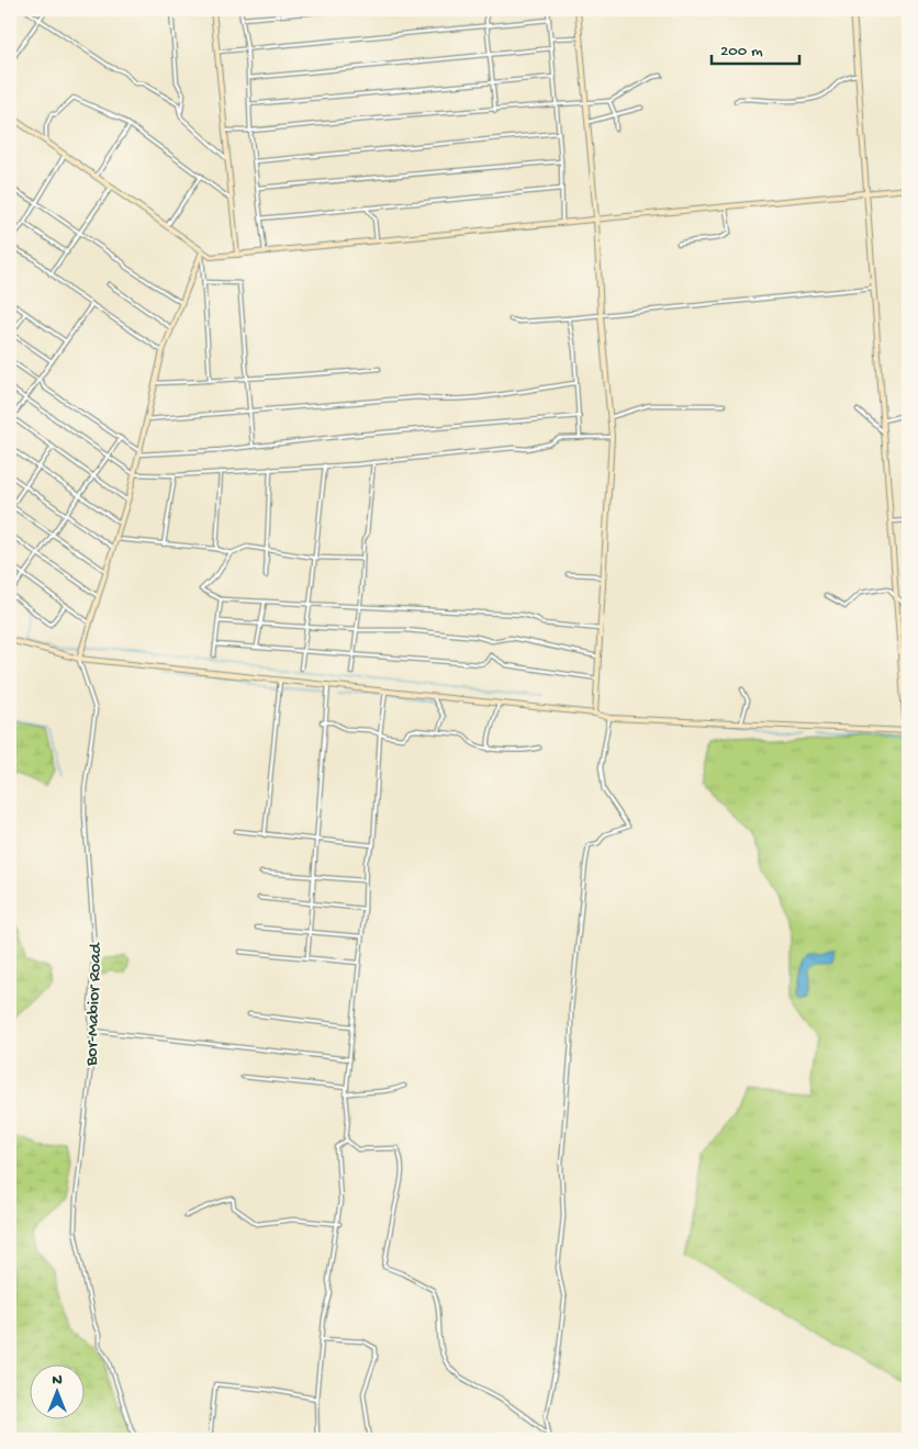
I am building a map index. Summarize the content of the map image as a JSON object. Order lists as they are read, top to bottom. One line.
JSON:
{"streets":{"street":["Bor-Mabior Road"]},"scale_bar":"200 m","north":"top"}
